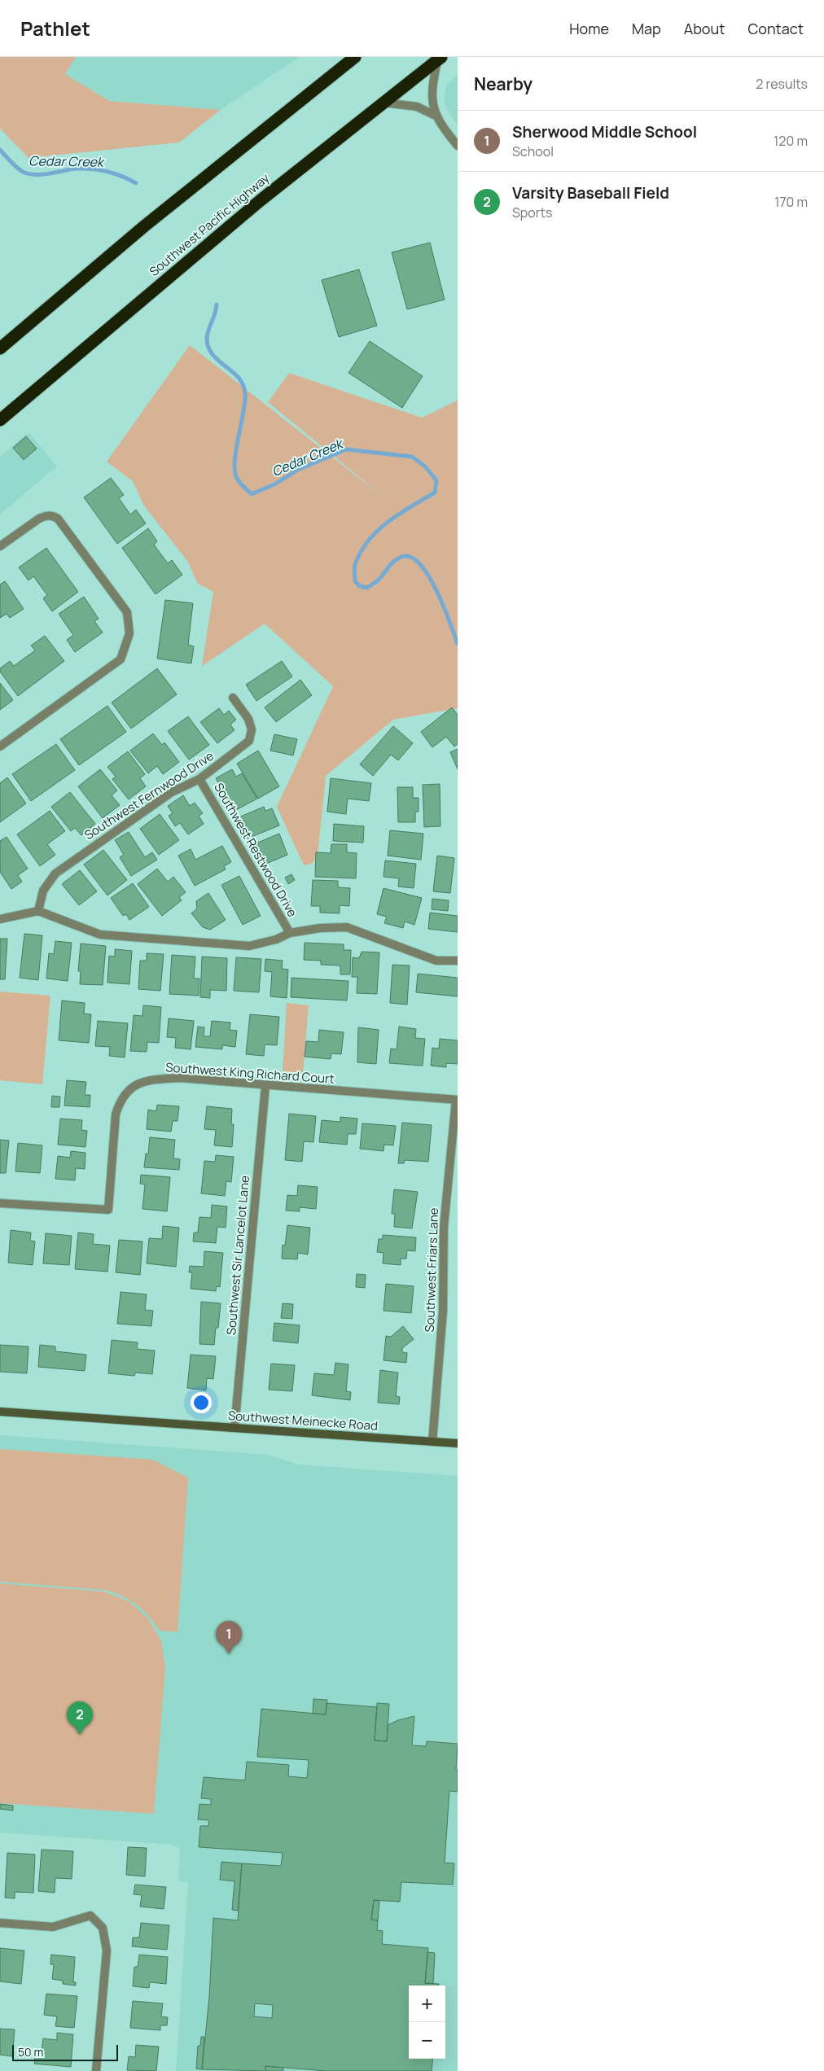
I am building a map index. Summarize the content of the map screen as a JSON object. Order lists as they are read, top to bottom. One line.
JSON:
{"streets":{"highway":["Southwest Pacific Highway"],"main road":["Southwest Meinecke Road"],"street":["Southwest Fernwood Drive","Southwest Restwood Drive","Southwest King Richard Court","Southwest Sir Lancelot Lane","Southwest Friars Lane"]},"crossings":[["Southwest Fernwood Drive","Southwest Restwood Drive"],["Southwest King Richard Court","Southwest Sir Lancelot Lane"],["Southwest King Richard Court","Southwest Friars Lane"],["Southwest Sir Lancelot Lane","Southwest Meinecke Road"],["Southwest Friars Lane","Southwest Meinecke Road"]],"water":["Cedar Creek"],"scale_bar":"50 m","page":{"header":"Pathlet","nav":["Home","Map","About","Contact"],"heading":["Nearby","2 results"],"list":[{"mark":"1","name":"Sherwood Middle School","note":"School","value":"120 m"},{"mark":"2","name":"Varsity Baseball Field","note":"Sports","value":"170 m"}],"pins":["1","2"],"map_buttons":["+","−"],"scale":"50 m"}}
